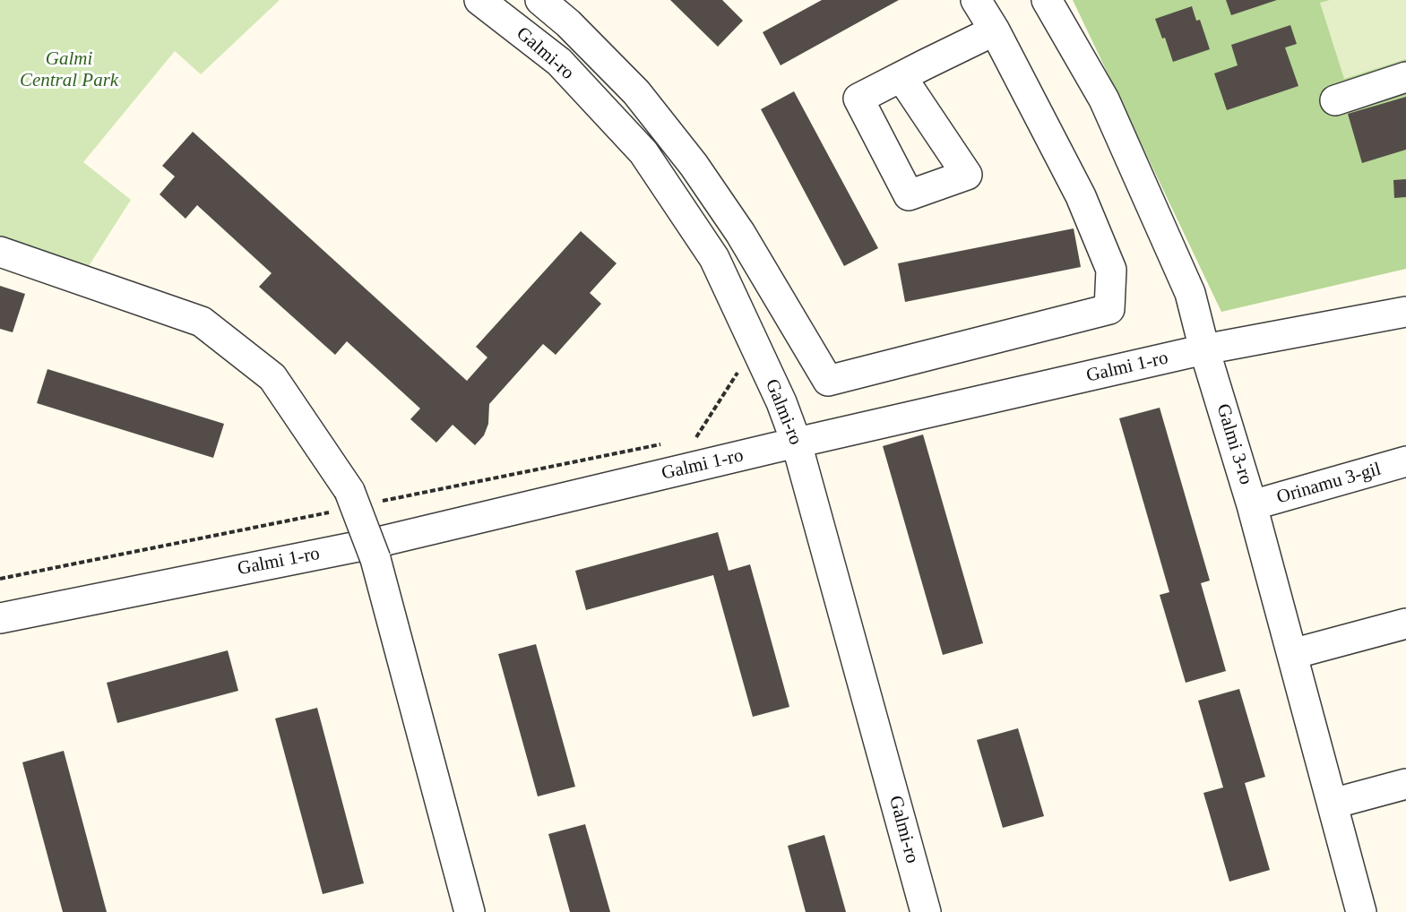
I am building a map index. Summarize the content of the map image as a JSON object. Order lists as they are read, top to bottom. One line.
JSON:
{"streets":{"street":["Galmi-ro","Galmi 1-ro","Galmi 3-ro","Orinamu 3-gil"]},"crossings":[["Galmi-ro","Galmi 1-ro"],["Galmi 1-ro","Galmi 3-ro"],["Galmi 3-ro","Orinamu 3-gil"]],"parks":["Galmi Central Park"]}
